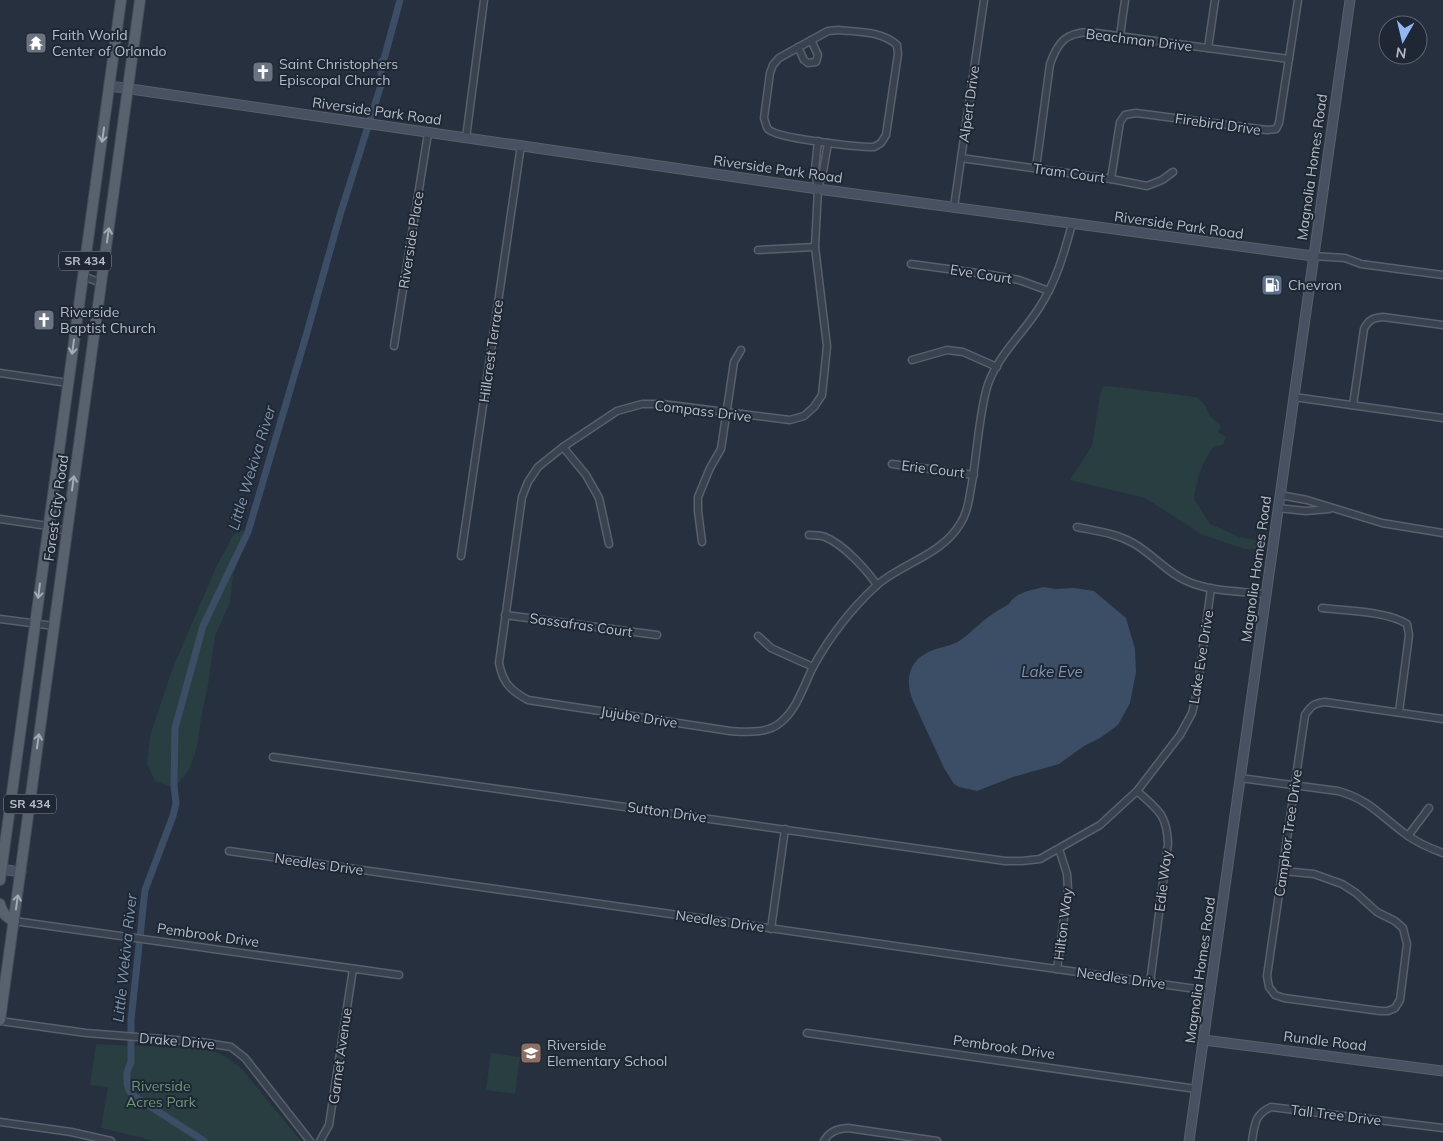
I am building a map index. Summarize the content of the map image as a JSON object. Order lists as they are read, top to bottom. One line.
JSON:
{"streets":{"main road":["SR 434","Forest City Road"],"street":["Beachman Drive","Alpert Drive","Riverside Park Road","Firebird Drive","Magnolia Homes Road","Tram Court","Riverside Place","Eve Court","Hillcrest Terrace","Compass Drive","Erie Court","Sassafras Court","Lake Eve Drive","Jujube Drive","Sutton Drive","Camphor Tree Drive","Needles Drive","Edie Way","Hilton Way","Pembrook Drive","Drake Drive","Rundle Road","Garnet Avenue","Tall Tree Drive"]},"crossings":[["Beachman Drive","Firebird Drive"],["Beachman Drive","Tram Court"],["Alpert Drive","Riverside Park Road"],["Alpert Drive","Tram Court"],["Riverside Park Road","Magnolia Homes Road"],["Riverside Park Road","Riverside Place"],["Riverside Park Road","Hillcrest Terrace"],["Riverside Park Road","Compass Drive"],["Riverside Park Road","Forest City Road"],["Riverside Park Road","Jujube Drive"],["Firebird Drive","Tram Court"],["Magnolia Homes Road","Needles Drive"],["Magnolia Homes Road","Pembrook Drive"],["Magnolia Homes Road","Rundle Road"],["Eve Court","Jujube Drive"],["Compass Drive","Sassafras Court"],["Compass Drive","Jujube Drive"],["Erie Court","Jujube Drive"],["Forest City Road","Pembrook Drive"],["Forest City Road","Drake Drive"],["Sassafras Court","Jujube Drive"],["Lake Eve Drive","Sutton Drive"],["Lake Eve Drive","Edie Way"],["Lake Eve Drive","Hilton Way"],["Sutton Drive","Hilton Way"],["Needles Drive","Edie Way"],["Needles Drive","Hilton Way"],["Pembrook Drive","Garnet Avenue"]],"water":["Little Wekiva River","Lake Eve"],"parks":["Riverside Acres Park"],"places":{"temple":["Faith World Center of Orlando"],"church":["Saint Christophers Episcopal Church","Riverside Baptist Church"],"fuel station":["Chevron"],"school or university":["Riverside Elementary School"]},"north":"bottom"}
